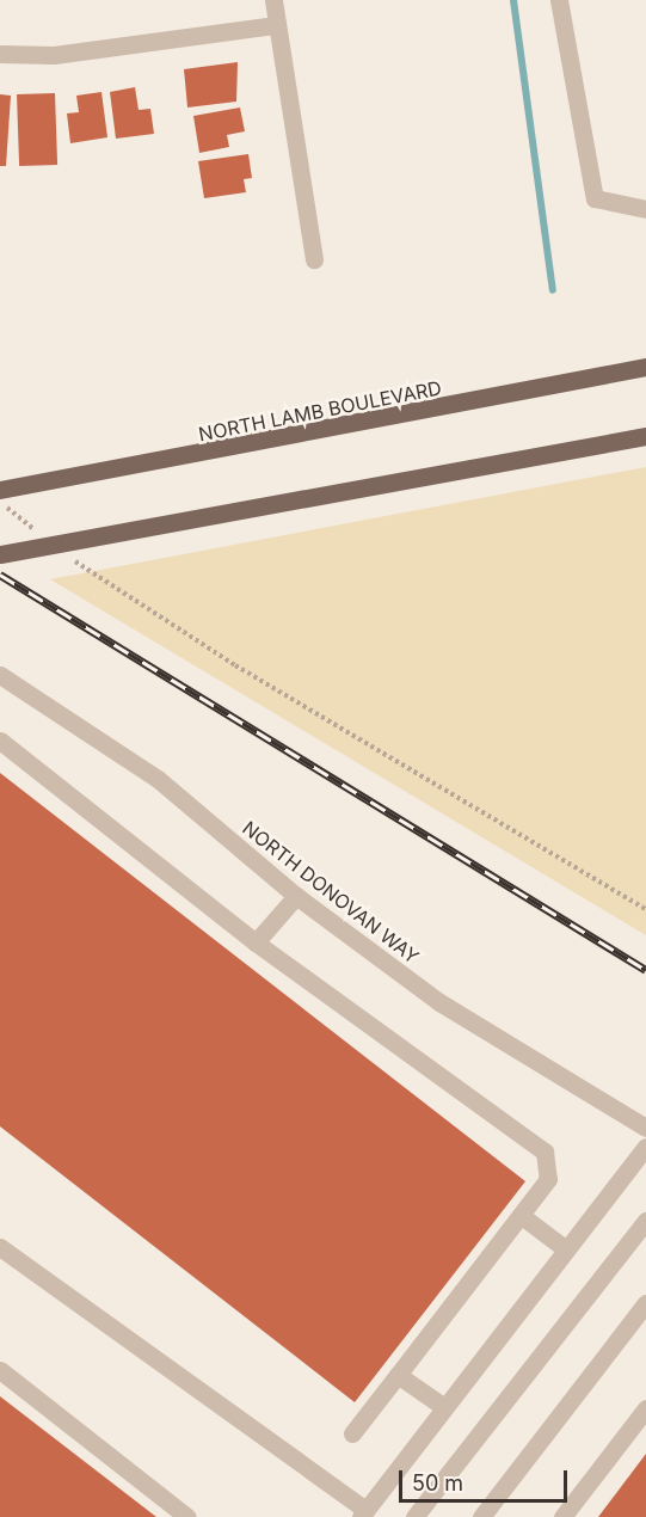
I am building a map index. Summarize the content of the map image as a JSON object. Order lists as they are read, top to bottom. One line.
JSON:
{"streets":{"main road":["NORTH LAMB BOULEVARD"],"street":["NORTH DONOVAN WAY"]},"scale_bar":"50 m"}
